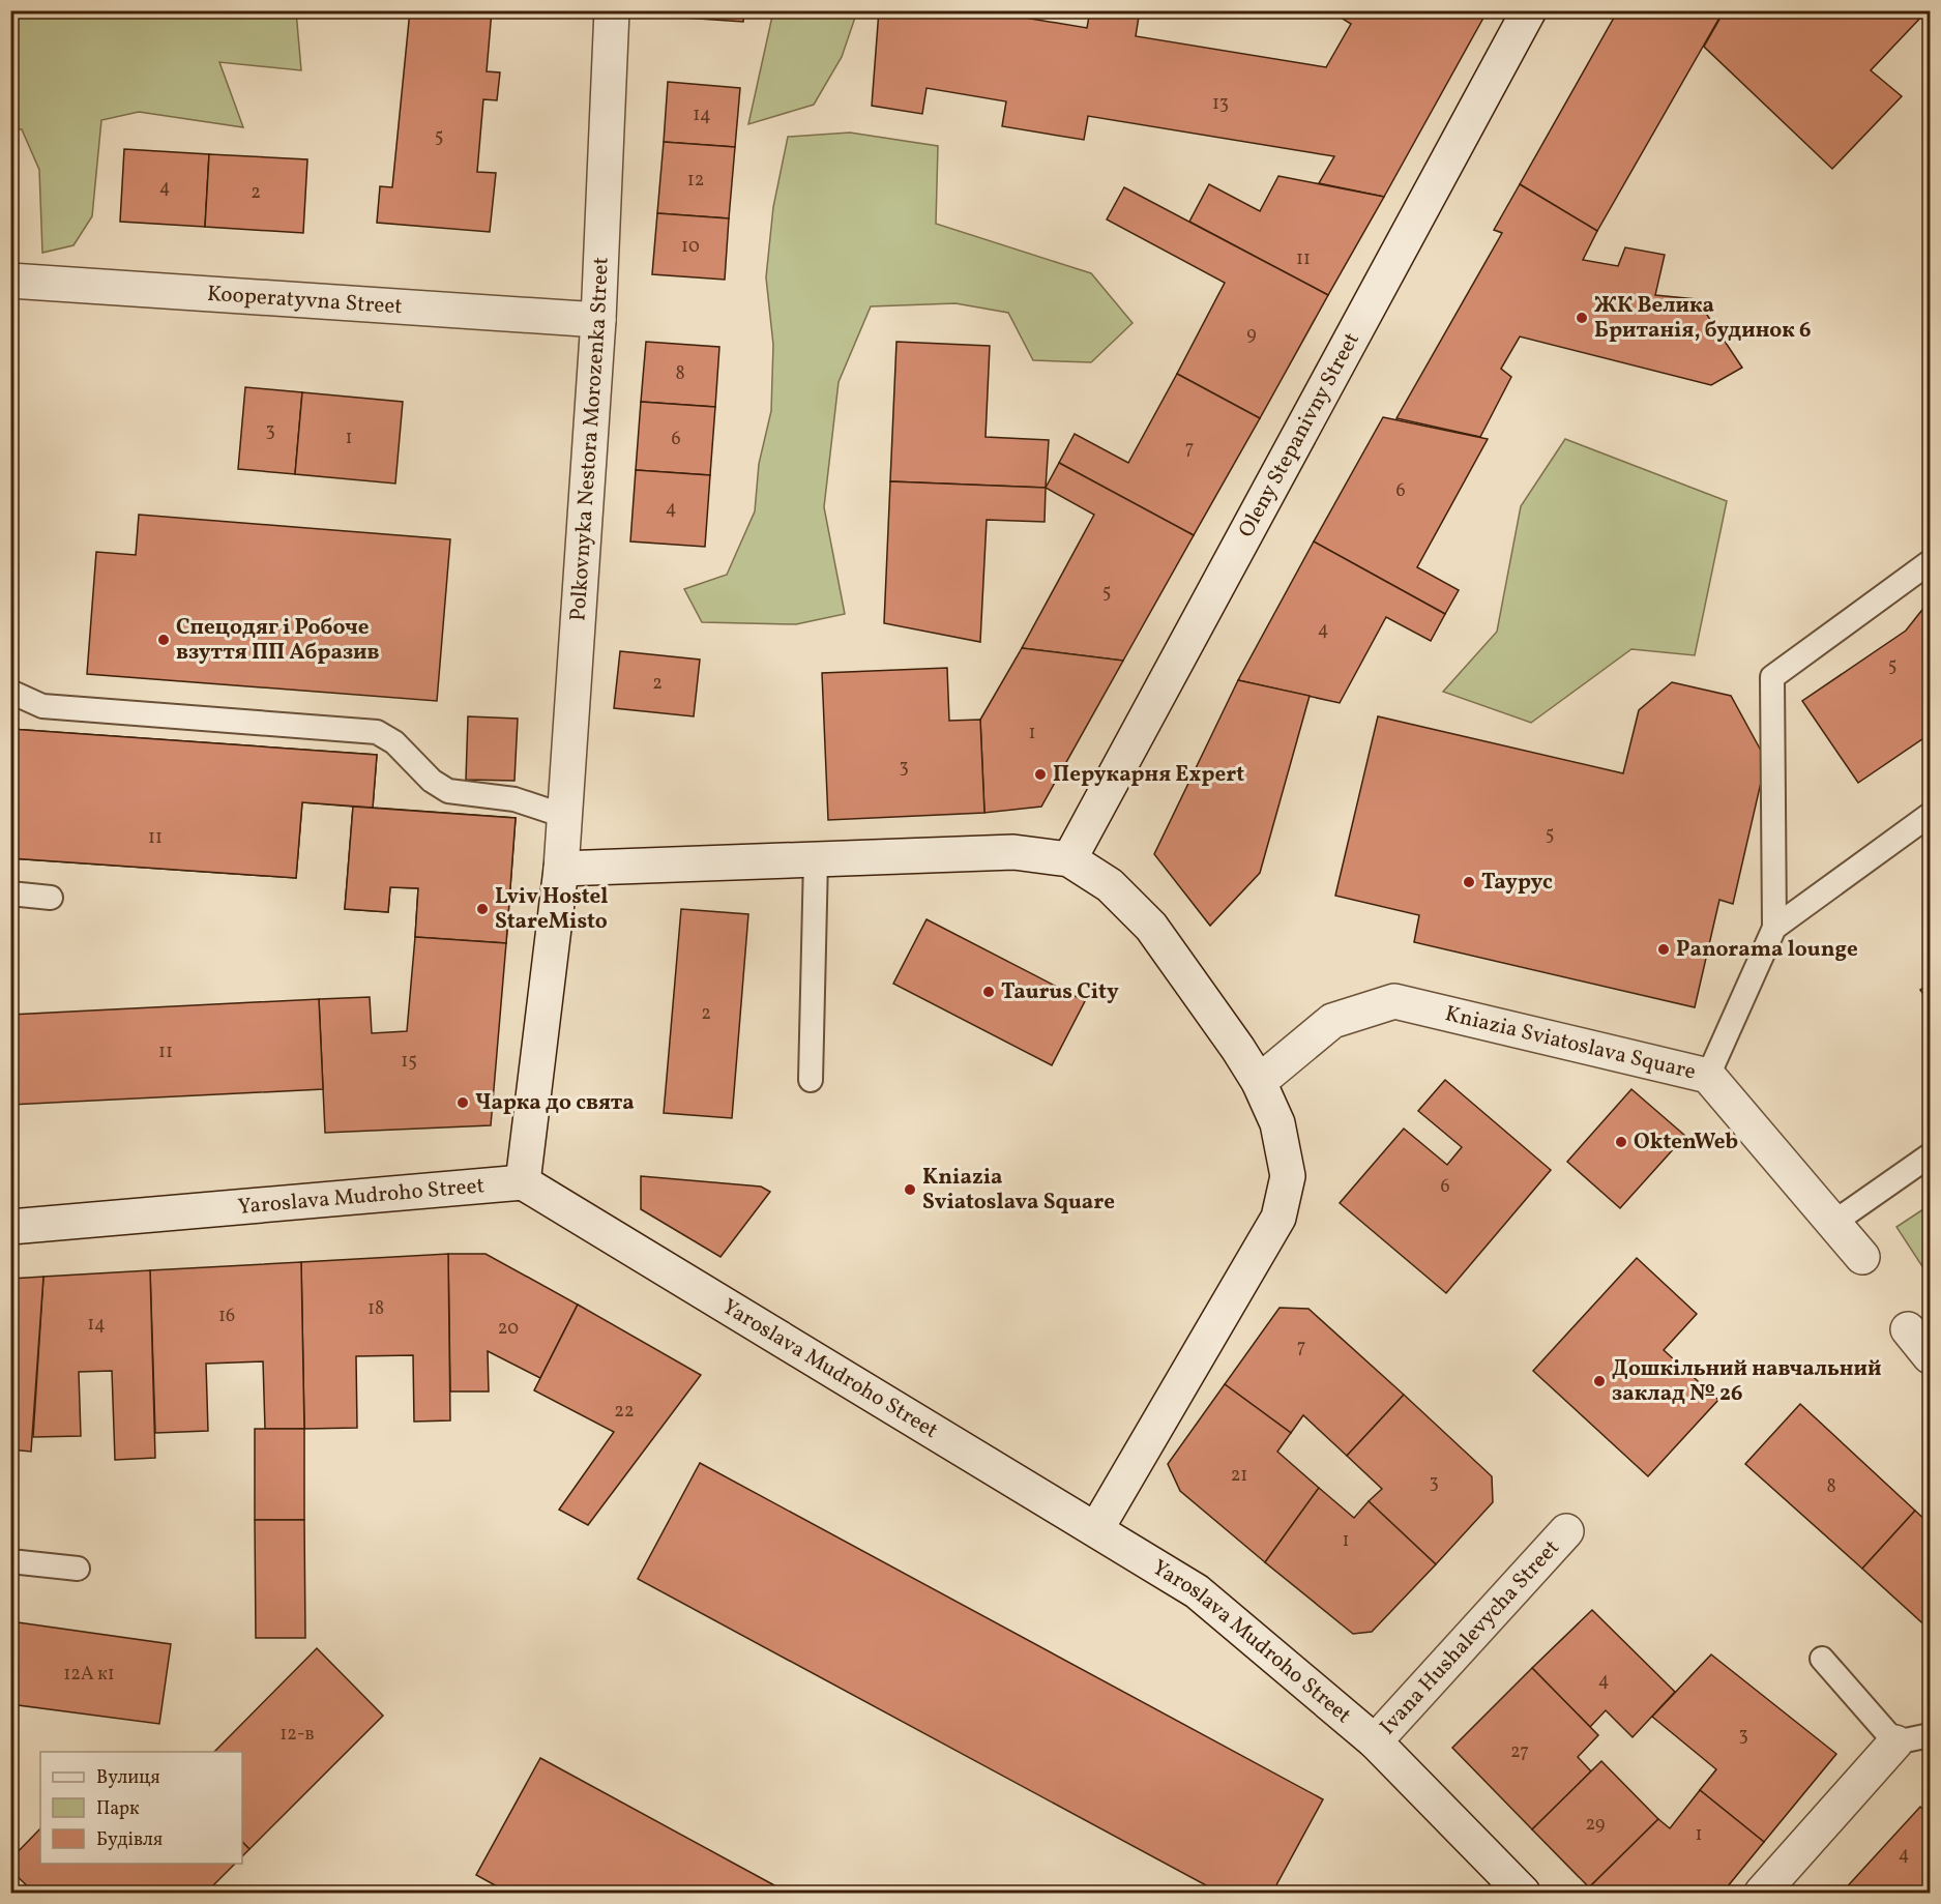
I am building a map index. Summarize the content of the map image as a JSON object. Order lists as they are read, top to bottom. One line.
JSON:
{"streets":{"street":["Kooperatyvna Street","Oleny Stepanivny Street","Polkovnyka Nestora Morozenka Street","Kniazia Sviatoslava Square","Yaroslava Mudroho Street","Ivana Hushalevycha Street"]},"crossings":[["Kooperatyvna Street","Polkovnyka Nestora Morozenka Street"],["Yaroslava Mudroho Street","Ivana Hushalevycha Street"]],"places":["ЖК Велика Британія, будинок 6","Спецодяг і Робоче взуття ПП Абразив","Перукарня Expert","Таурус","Lviv Hostel StareMisto","Panorama lounge","Taurus City","Чарка до свята","OktenWeb","Kniazia Sviatoslava Square","Дошкільний навчальний заклад № 26"],"house_numbers":["13","14","5","12","4","2","10","11","9","8","3","1","6","7","6","4","5","4","5","2","1","3","5","11","2","11","15","6","18","16","14","20","7","22","21","3","8","1","12А к1","4","12-в","3","27","29","1","4"],"legend":["Вулиця","Парк","Будівля"]}
